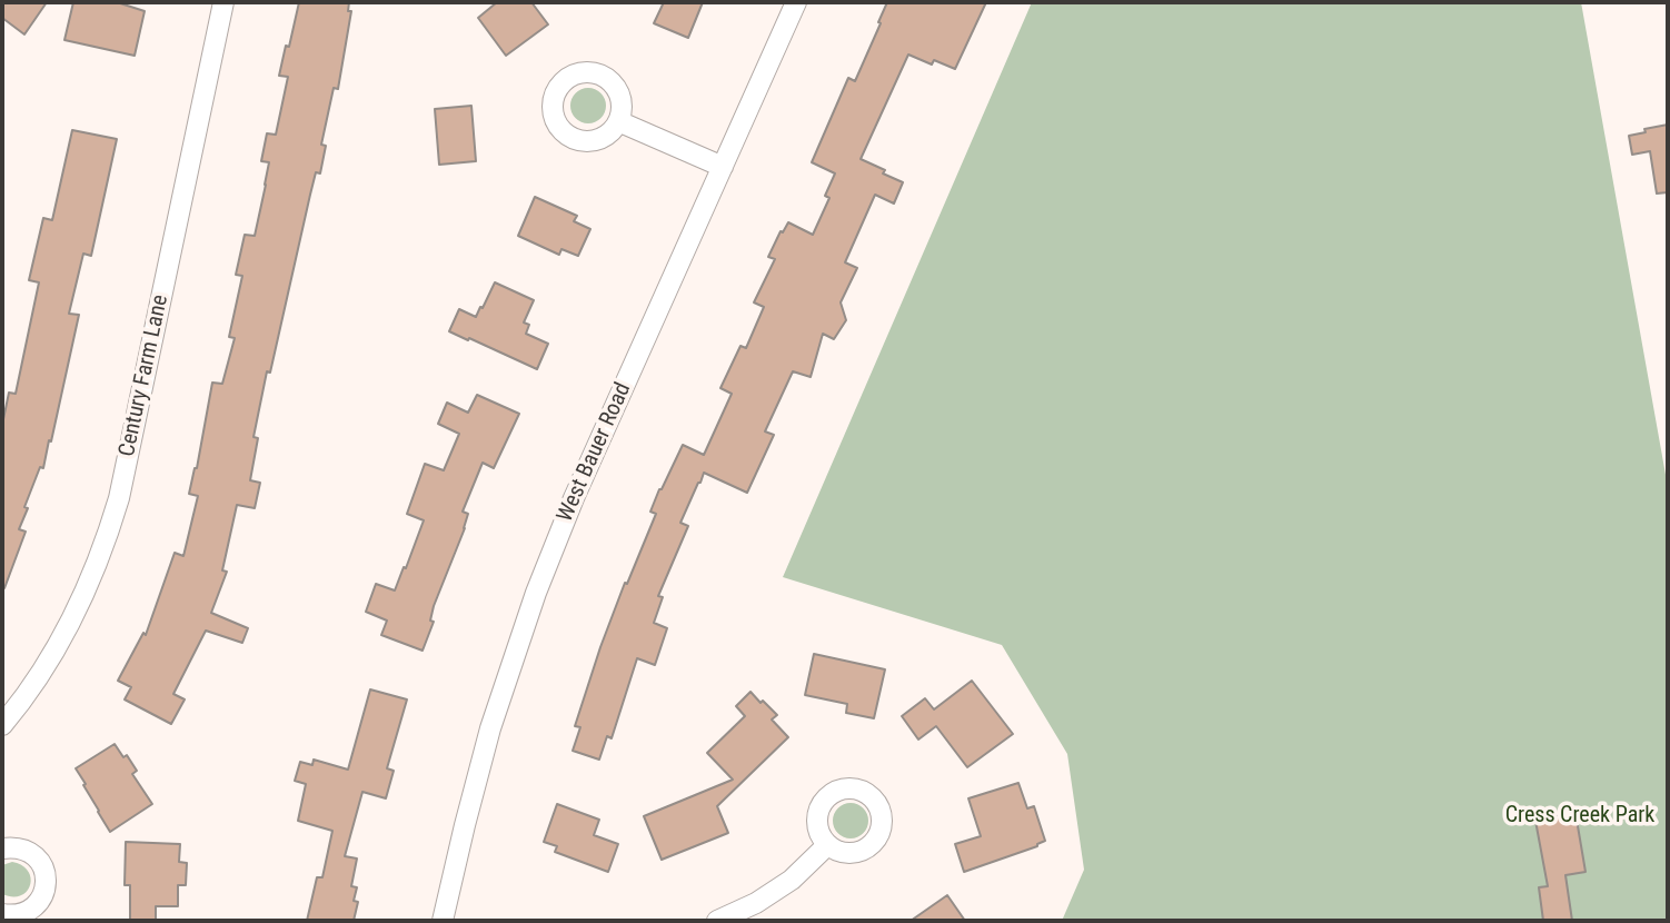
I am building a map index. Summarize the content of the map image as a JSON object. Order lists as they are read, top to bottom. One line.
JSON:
{"streets":{"street":["Century Farm Lane","West Bauer Road"]},"parks":["Cress Creek Park"]}
